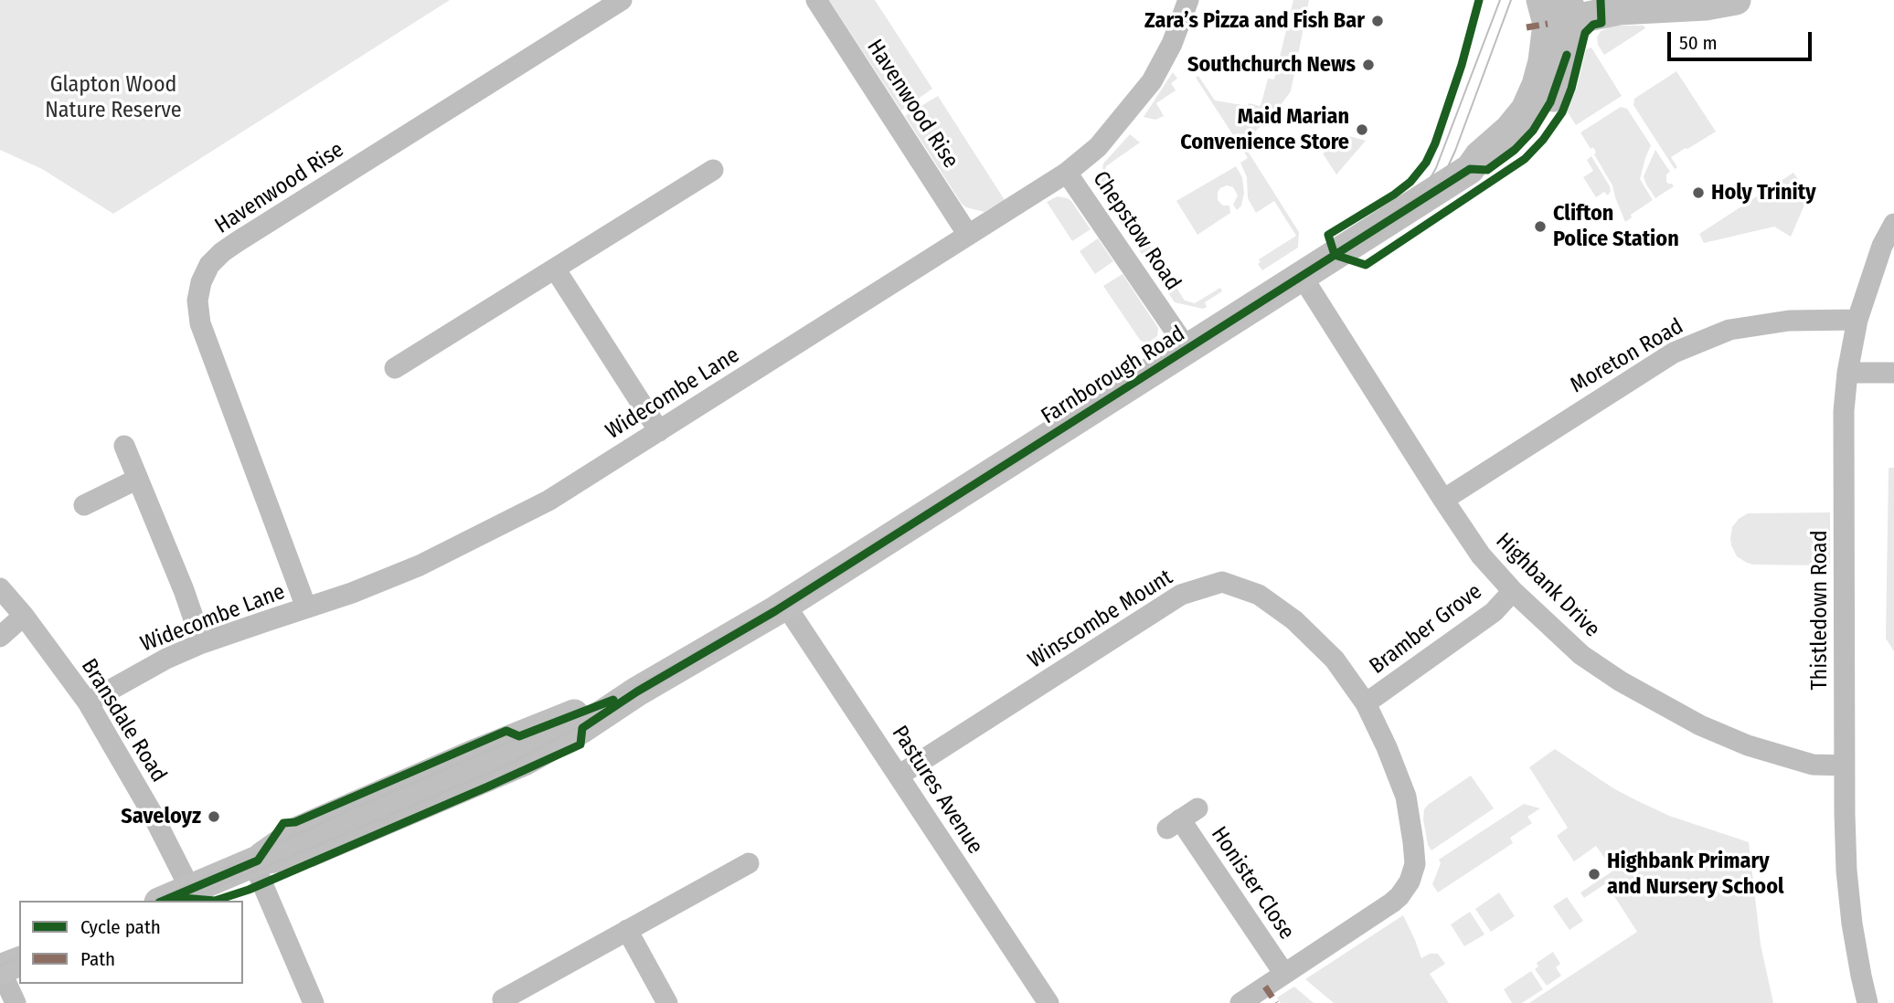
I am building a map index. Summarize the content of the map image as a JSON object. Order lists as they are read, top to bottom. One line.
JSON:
{"streets":{"street":["Havenwood Rise","Chepstow Road","Moreton Road","Farnborough Road","Widecombe Lane","Highbank Drive","Thistledown Road","Winscombe Mount","Bramber Grove","Bransdale Road","Pastures Avenue","Honister Close"]},"crossings":[["Havenwood Rise","Widecombe Lane"],["Chepstow Road","Farnborough Road"],["Chepstow Road","Widecombe Lane"],["Moreton Road","Highbank Drive"],["Moreton Road","Thistledown Road"],["Farnborough Road","Highbank Drive"],["Farnborough Road","Bransdale Road"],["Farnborough Road","Pastures Avenue"],["Widecombe Lane","Bransdale Road"],["Highbank Drive","Thistledown Road"],["Highbank Drive","Bramber Grove"],["Winscombe Mount","Bramber Grove"],["Winscombe Mount","Pastures Avenue"],["Winscombe Mount","Honister Close"]],"parks":["Glapton Wood Nature Reserve"],"places":["Zara’s Pizza and Fish Bar","Southchurch News","Maid Marian Convenience Store","Holy Trinity","Clifton Police Station","Saveloyz","Highbank Primary and Nursery School"],"legend":["Cycle path","Path"],"scale_bar":"50 m"}
